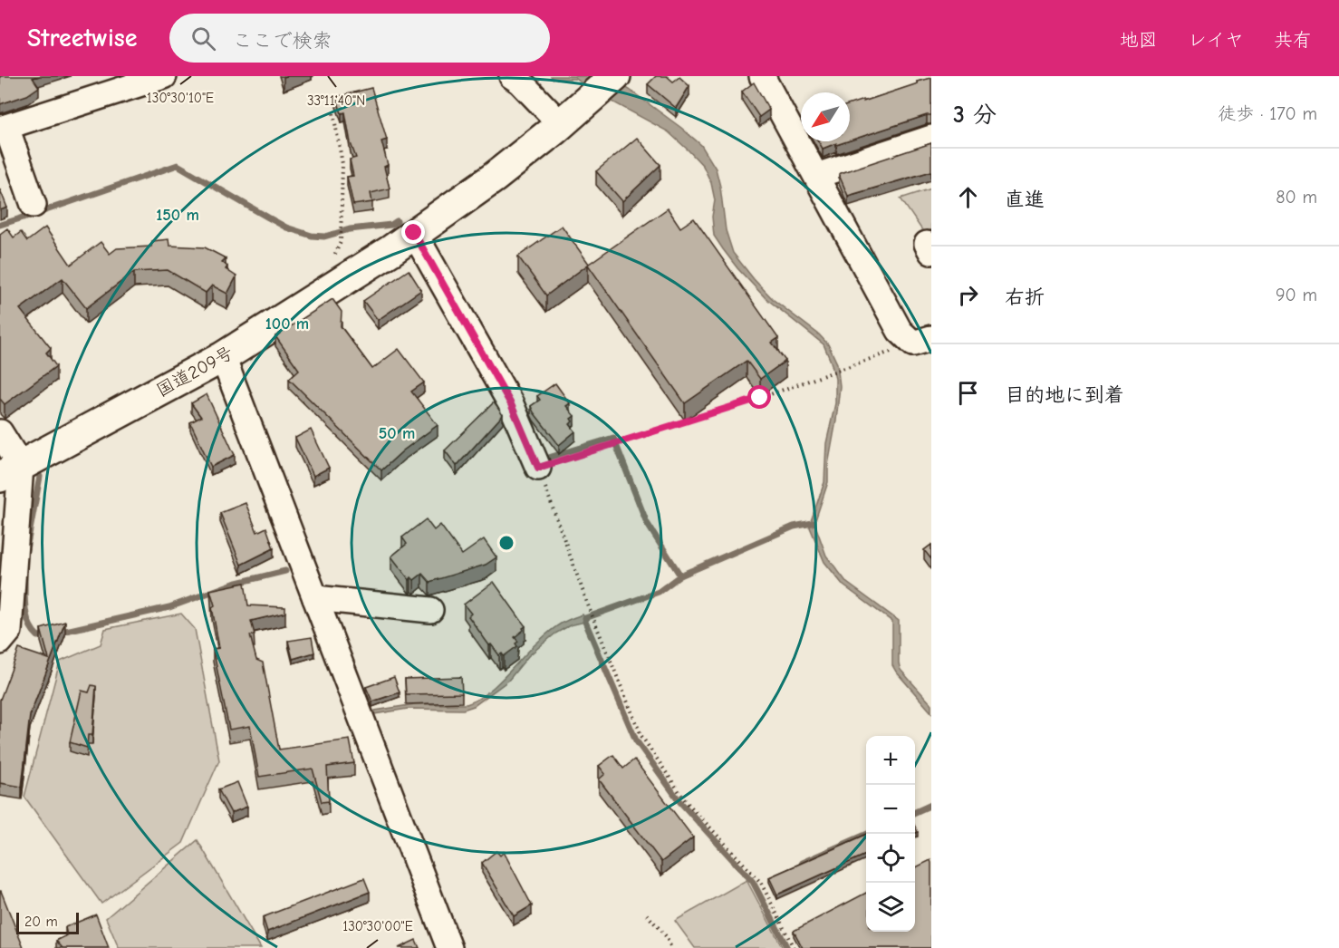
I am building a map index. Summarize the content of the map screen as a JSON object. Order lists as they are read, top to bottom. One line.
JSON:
{"streets":{"highway":["国道209号"]},"scale_bar":"20 m","north":"bottom left","page":{"header":"Streetwise","search":"ここで検索","nav":["地図","レイヤ","共有"],"heading":["3 分","徒歩 · 170 m"],"list":[["直進","80 m"],["右折","90 m"],"目的地に到着"],"map_buttons":["+","−"],"scale":"20 m"},"coordinates":["130°30'10\"E","33°11'40\"N","130°30'00\"E"],"rings":["150 m","100 m","50 m"]}
